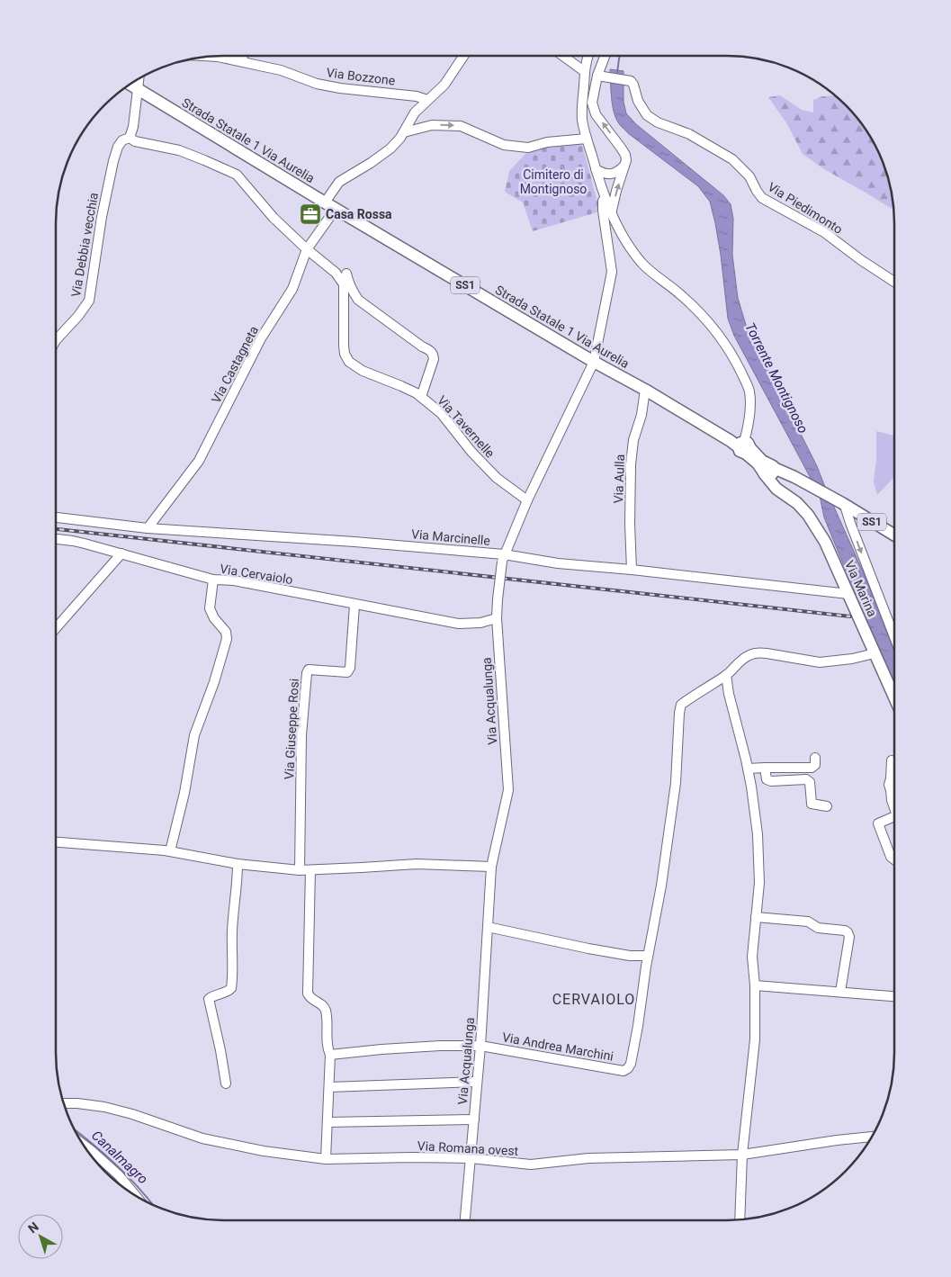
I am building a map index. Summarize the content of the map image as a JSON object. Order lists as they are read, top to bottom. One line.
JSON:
{"streets":{"main road":["Strada Statale 1 Via Aurelia","SS1","Via Marina"],"street":["Via Bozzone","Via Piedimonto","Via Debbia vecchia","Via Castagneta","Via Tavernelle","Via Aulla","Via Marcinelle","Via Cervaiolo","Via Acqualunga","Via Giuseppe Rosi","Via Andrea Marchini","Via Romana ovest"]},"crossings":[["Strada Statale 1 Via Aurelia","Via Castagneta"],["Strada Statale 1 Via Aurelia","Via Aulla"],["Strada Statale 1 Via Aurelia","Via Marina"],["Strada Statale 1 Via Aurelia","Via Acqualunga"],["Via Debbia vecchia","Via Tavernelle"],["Via Castagneta","Via Tavernelle"],["Via Castagneta","Via Marcinelle"],["Via Tavernelle","Via Acqualunga"],["Via Aulla","Via Marcinelle"],["Via Marcinelle","Via Marina"],["Via Marcinelle","Via Acqualunga"],["Via Cervaiolo","Via Acqualunga"],["Via Cervaiolo","Via Giuseppe Rosi"],["Via Acqualunga","Via Andrea Marchini"],["Via Acqualunga","Via Romana ovest"]],"districts":["CERVAIOLO"],"water":["Torrente Montignoso","Canalmagro"],"parks":["Cimitero di Montignoso"],"places":{"office":["Casa Rossa"]},"north":"top left"}
